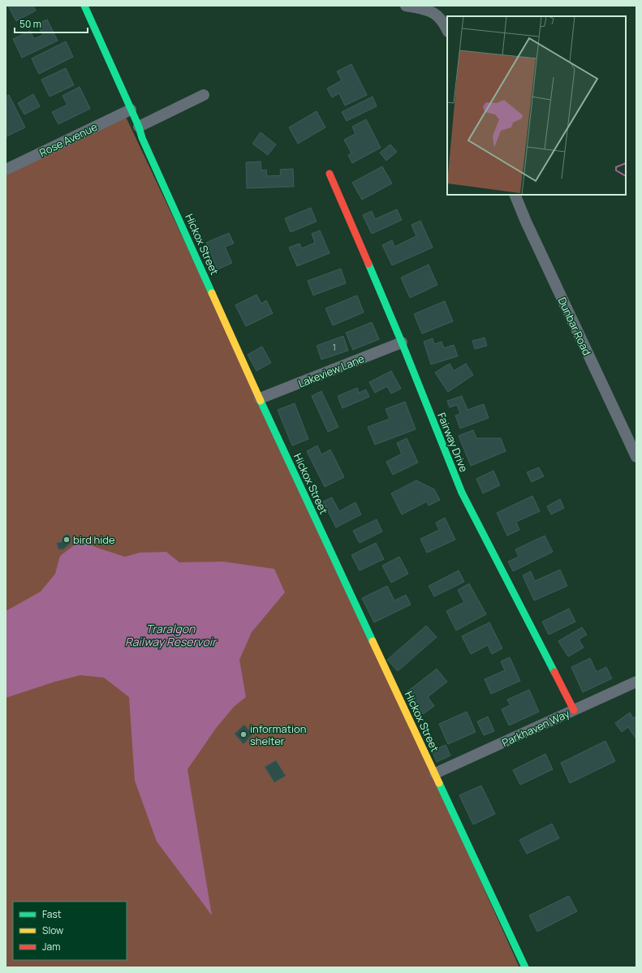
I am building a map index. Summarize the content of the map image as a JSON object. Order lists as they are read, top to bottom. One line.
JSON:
{"streets":{"street":["Rose Avenue","Hickox Street","Dunbar Road","Lakeview Lane","Fairway Drive","Parkhaven Way"]},"crossings":[["Rose Avenue","Hickox Street"],["Hickox Street","Lakeview Lane"],["Hickox Street","Parkhaven Way"],["Lakeview Lane","Fairway Drive"],["Fairway Drive","Parkhaven Way"]],"water":["Traralgon Railway Reservoir"],"places":["bird hide","information shelter"],"house_numbers":["1"],"legend":["Fast","Slow","Jam"],"scale_bar":"50 m"}
